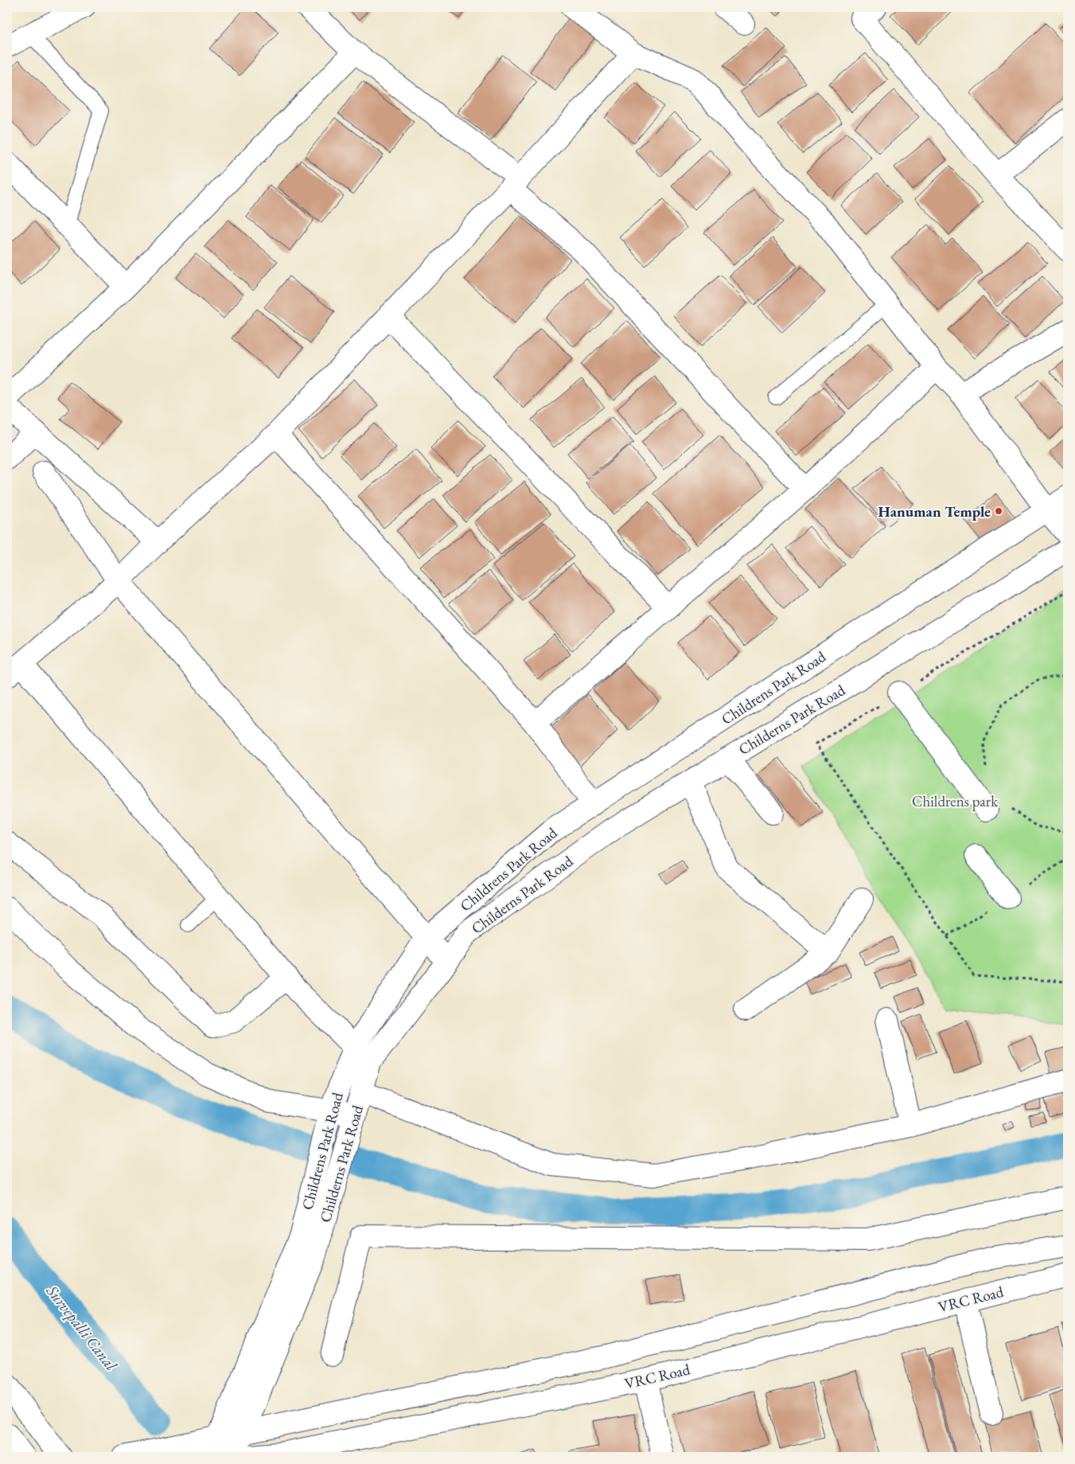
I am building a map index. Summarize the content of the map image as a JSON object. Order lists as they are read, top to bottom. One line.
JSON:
{"streets":{"street":["Childrens Park Road","Childerns Park Road","VRC Road"]},"crossings":[["Childrens Park Road","Childerns Park Road"]],"water":["Survepalli Canal"],"parks":["Childrens park"],"places":["Hanuman Temple"]}
